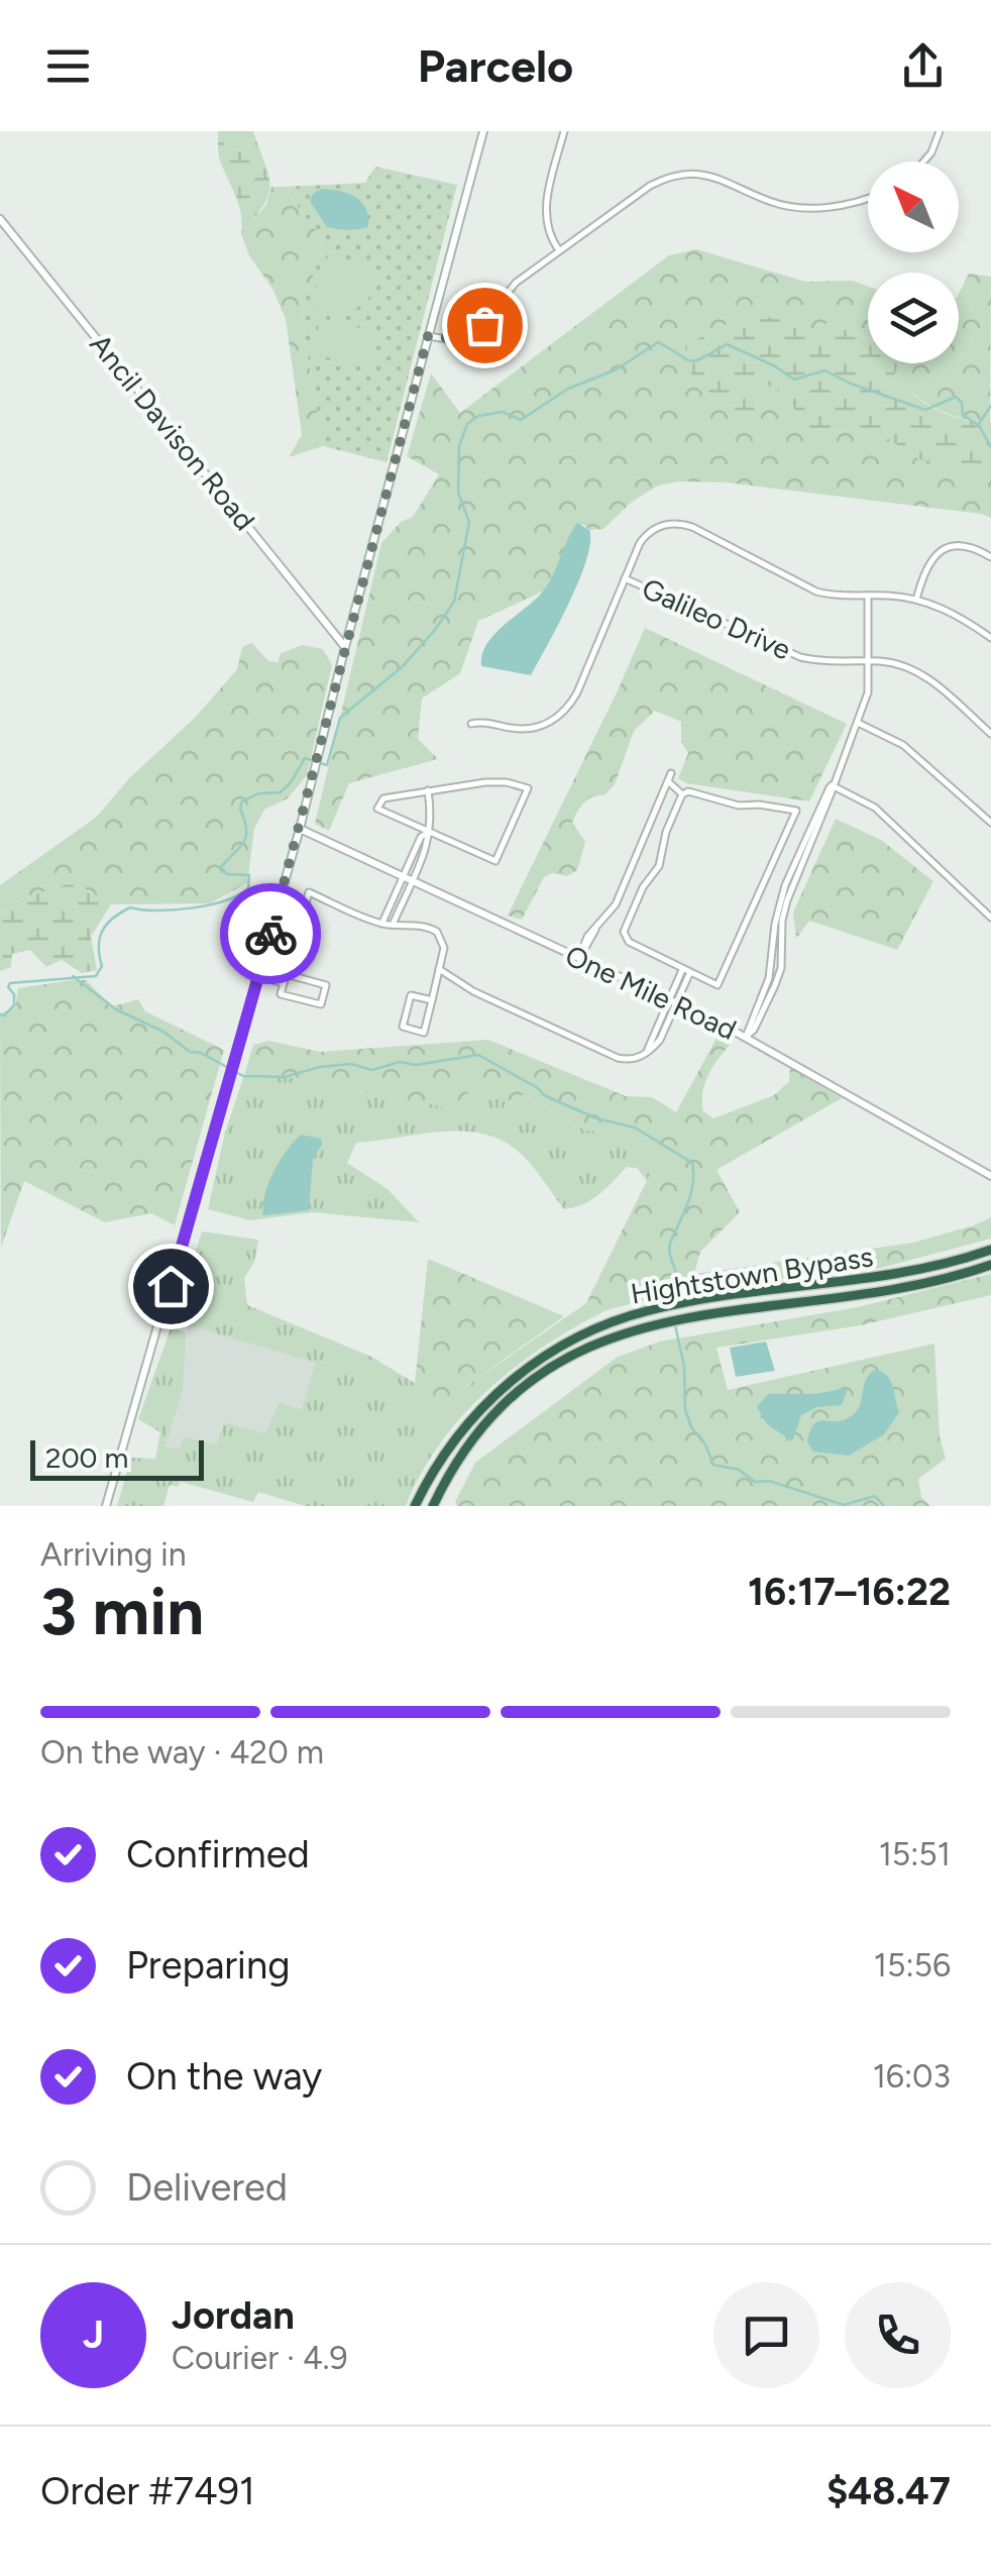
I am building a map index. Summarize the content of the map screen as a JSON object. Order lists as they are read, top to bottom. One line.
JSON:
{"streets":{"highway":["Hightstown Bypass"],"main road":["Ancil Davison Road","One Mile Road"],"street":["Galileo Drive"]},"scale_bar":"200 m","north":"top left","page":{"header":"Parcelo","scale":"200 m","heading":["3 min","Arriving in","16:17–16:22"],"panel":["Jordan","Courier · 4.9","Order #7491","$48.47"],"bar":"On the way · 420 m","list":[["Confirmed","15:51"],["Preparing","15:56"],["On the way","16:03"],"Delivered"],"round":"J"}}
